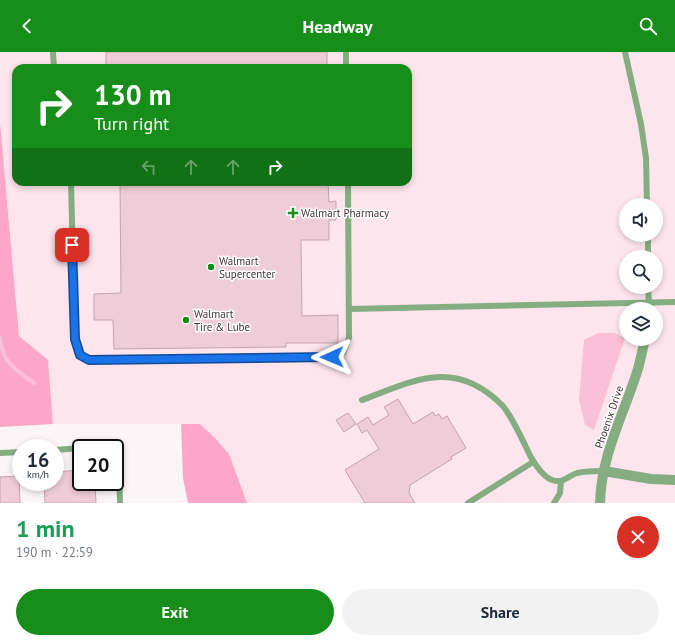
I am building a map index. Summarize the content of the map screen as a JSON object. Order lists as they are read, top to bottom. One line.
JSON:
{"streets":{"street":["Phoenix Drive"]},"places":{"health":["Walmart Pharmacy"],"other":["Walmart Supercenter","Walmart Tire & Lube"]},"page":{"header":"Headway","turn":["130 m","Turn right"],"speed":"16 km/h","limit":"20","heading":["1 min","190 m · 22:59"],"buttons":["Exit","Share"]}}
